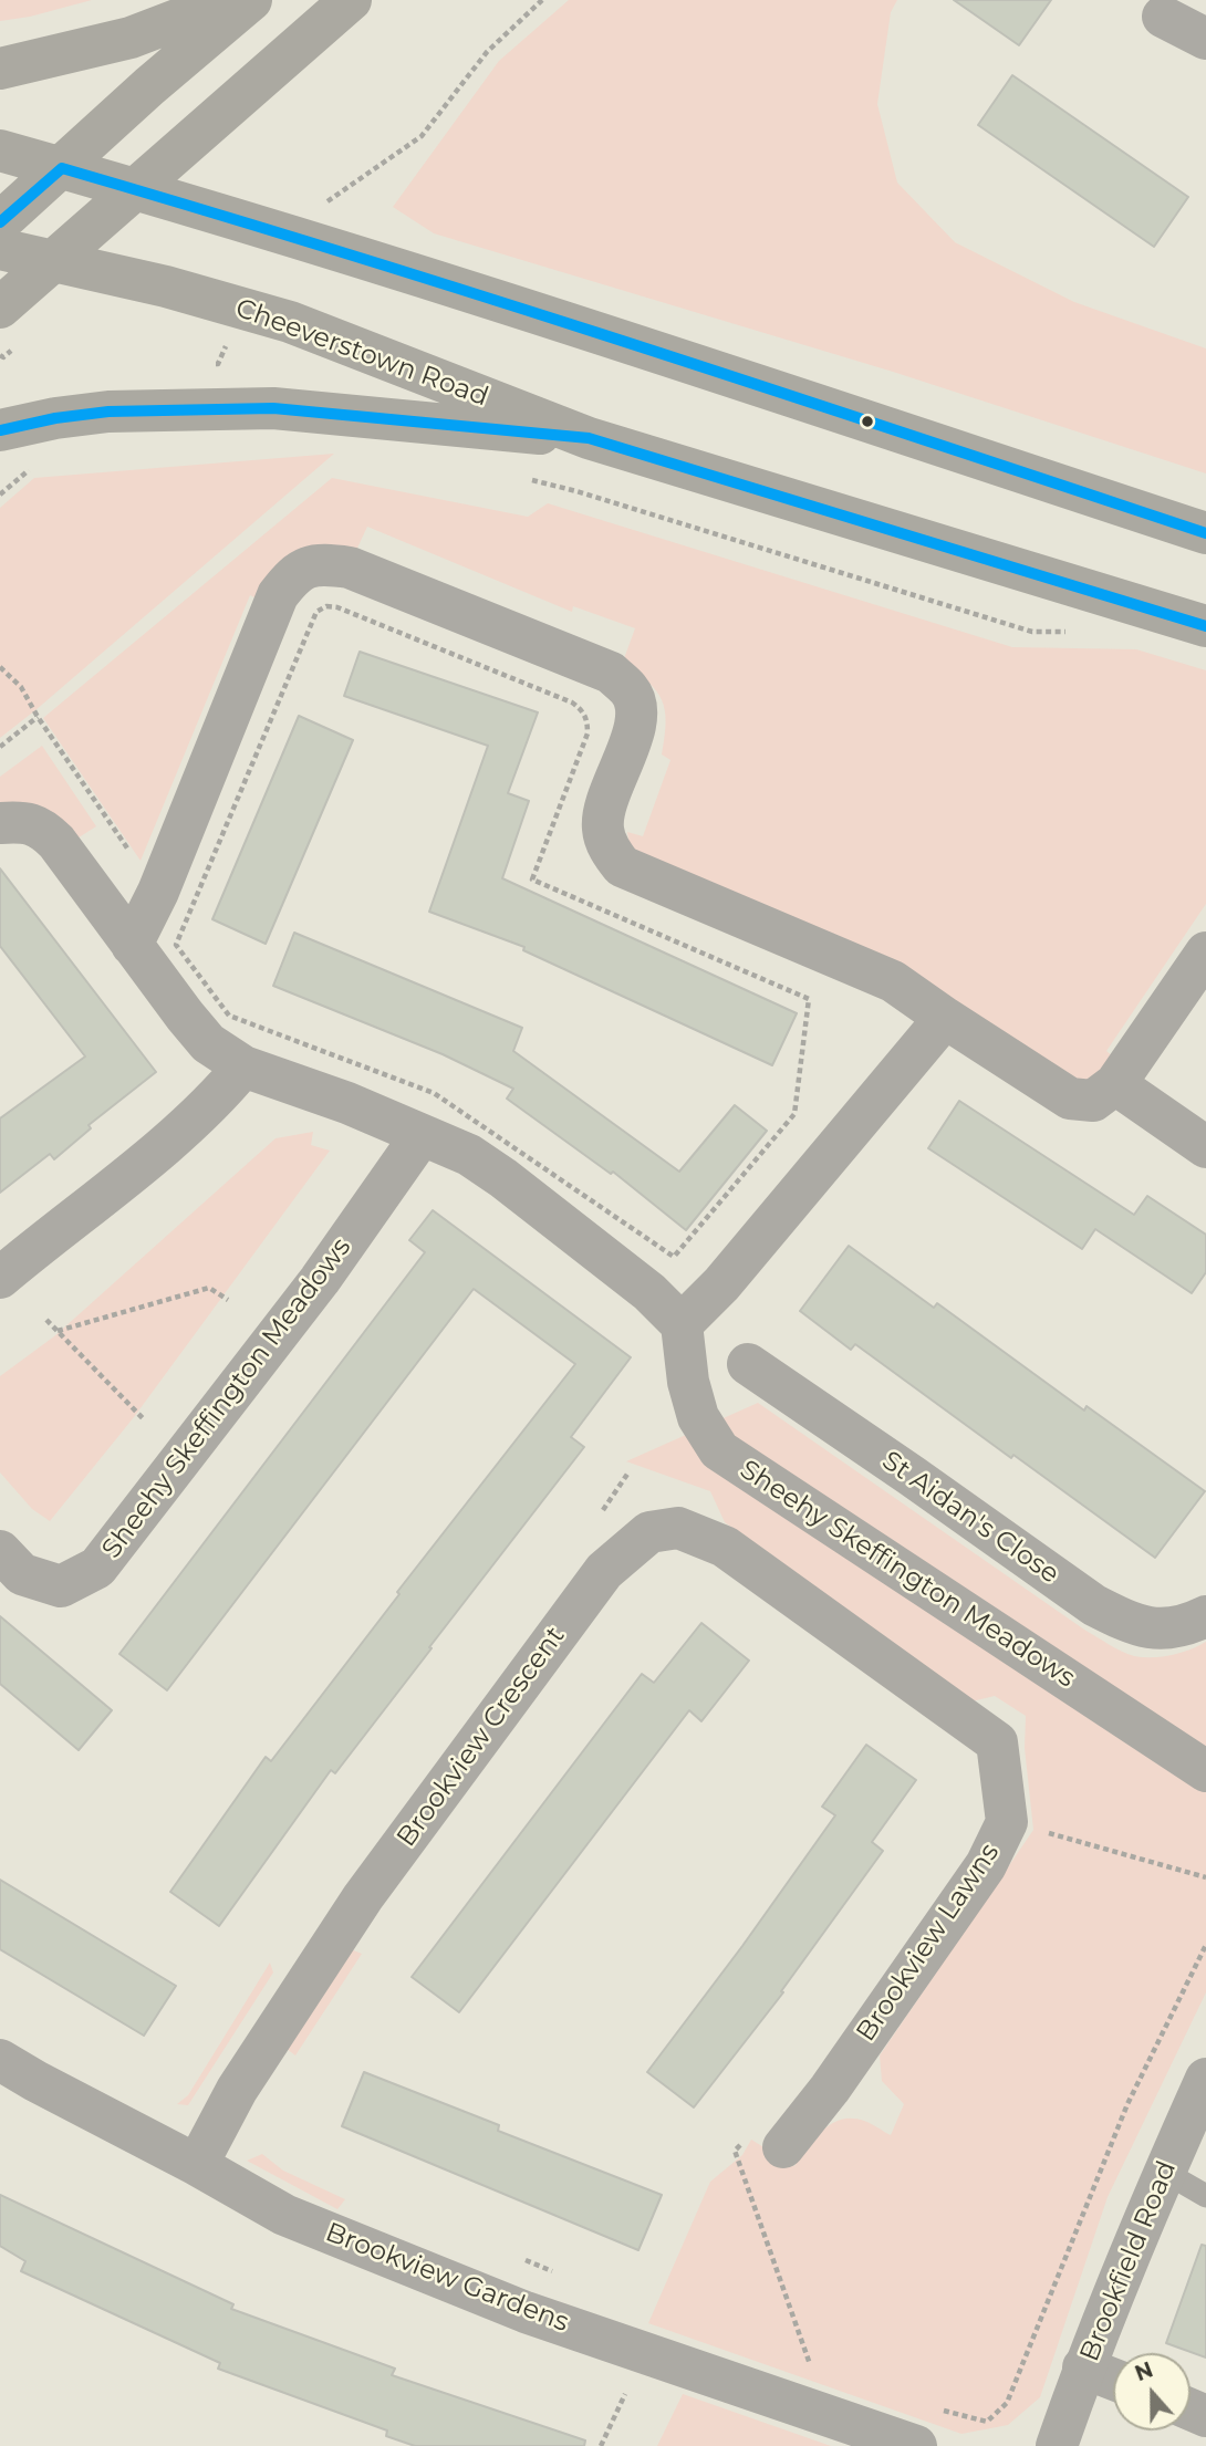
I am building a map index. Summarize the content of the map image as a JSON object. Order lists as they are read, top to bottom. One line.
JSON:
{"streets":{"main road":["Cheeverstown Road"],"street":["Sheehy Skeffington Meadows","St Aidan's Close","Brookview Crescent","Brookview Lawns","Brookfield Road","Brookview Gardens"]},"crossings":[["Brookview Crescent","Brookview Lawns"],["Brookview Crescent","Brookview Gardens"]],"north":"top"}
